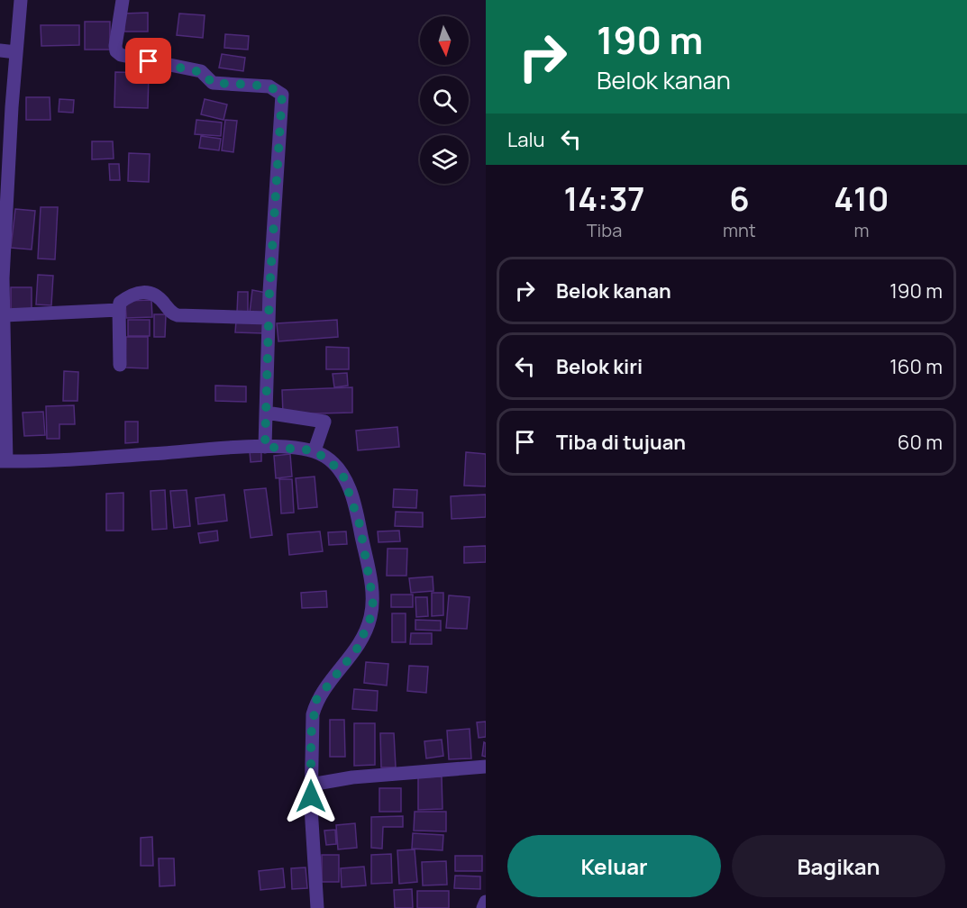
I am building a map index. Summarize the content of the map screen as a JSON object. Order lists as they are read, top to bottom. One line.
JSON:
{"north":"bottom","page":{"turn":["190 m","Belok kanan"],"then":"Lalu","eta":["14:37","Tiba","6","mnt","410","m"],"list":[{"name":"Belok kanan","value":"190 m"},{"name":"Belok kiri","value":"160 m"},{"name":"Tiba di tujuan","value":"60 m"}],"buttons":["Keluar","Bagikan"]}}
